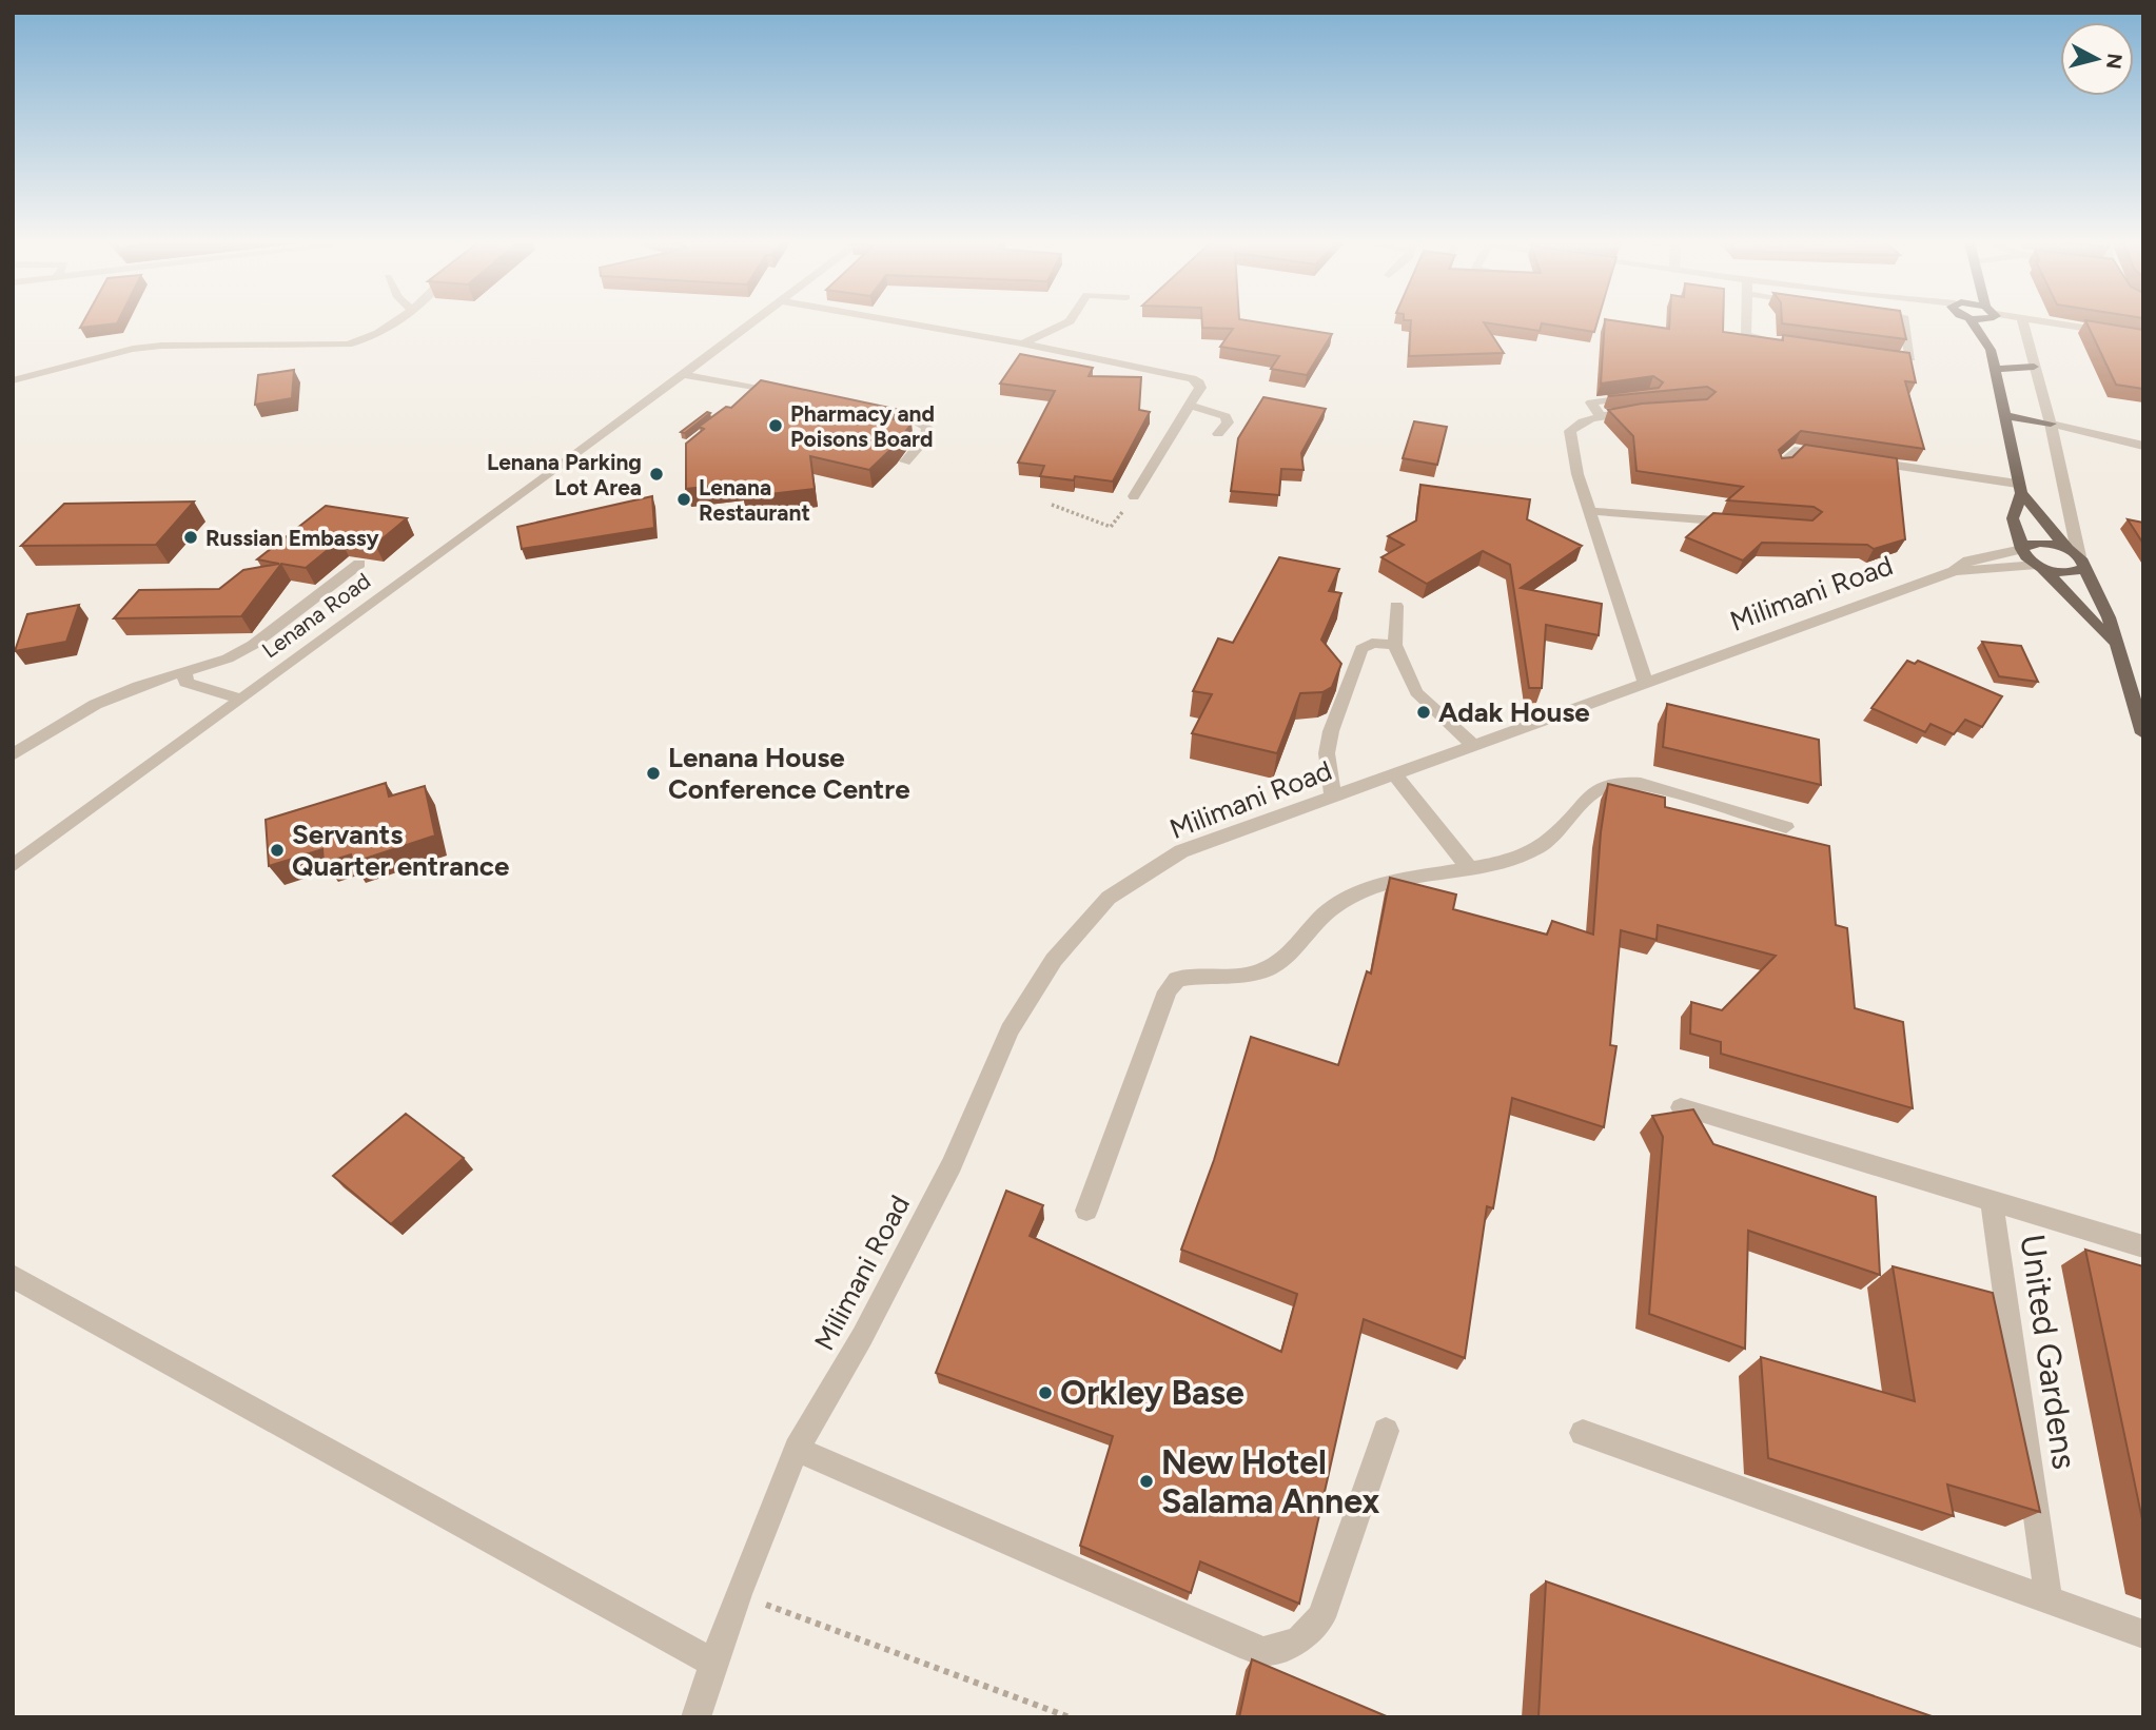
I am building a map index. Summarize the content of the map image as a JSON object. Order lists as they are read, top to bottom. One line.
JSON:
{"streets":{"street":["Milimani Road","Lenana Road","United Gardens"]},"places":["Pharmacy and Poisons Board","Lenana Parking Lot Area","Lenana Restaurant","Russian Embassy","Adak House","Lenana House Conference Centre","Servants Quarter entrance","Orkley Base","New Hotel Salama Annex"],"north":"right"}
